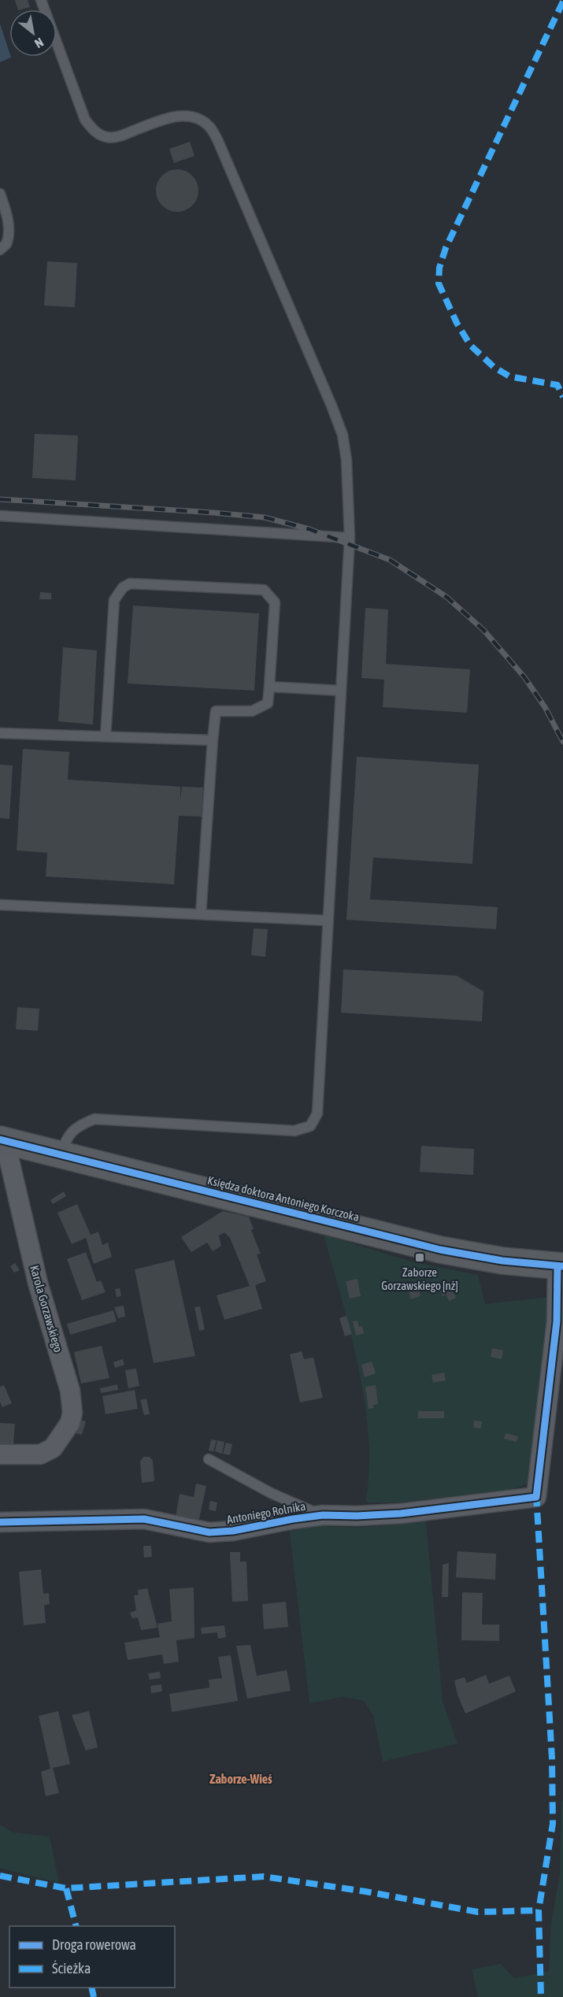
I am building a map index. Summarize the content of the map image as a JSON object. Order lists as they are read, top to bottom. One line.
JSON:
{"streets":{"street":["Księdza doktora Antoniego Korczoka","Karola Gorzawskiego","Antoniego Rolnika"]},"crossings":[["Księdza doktora Antoniego Korczoka","Karola Gorzawskiego"],["Księdza doktora Antoniego Korczoka","Antoniego Rolnika"]],"districts":["Zaborze-Wieś"],"places":{"transit":["Zaborze Gorzawskiego [nż]"]},"legend":["Droga rowerowa","Ścieżka"],"north":"bottom right"}
